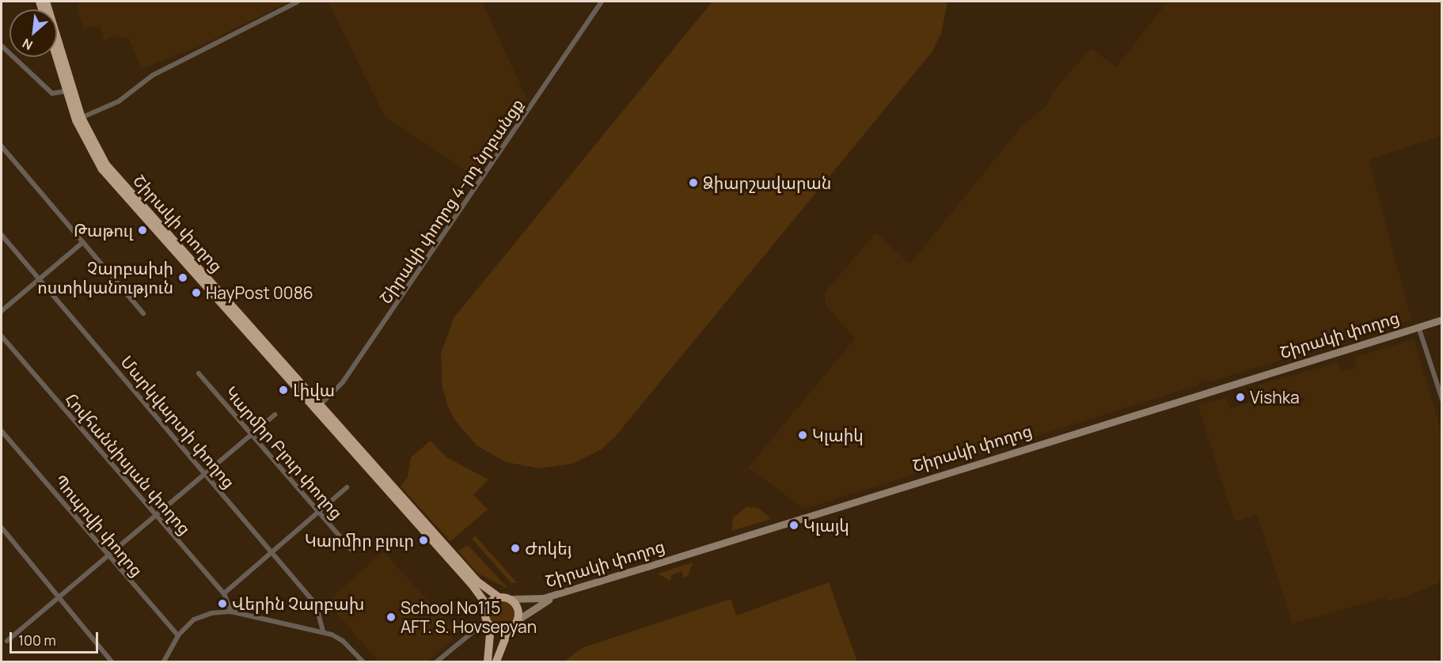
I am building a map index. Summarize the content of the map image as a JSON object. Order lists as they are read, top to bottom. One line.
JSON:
{"streets":{"highway":["Շիրակի փողոց"],"street":["Շիրակի փողոց 4-րդ նրբանցք","Մարկվարտի փողոց","Կարմիր Բլուր փողոց","Հովհաննիսյան փողոց","Պոպովի փողոց"]},"crossings":[["Շիրակի փողոց 4-րդ նրբանցք","Շիրակի փողոց"]],"places":["Ձիարշավարան","Թաթուլ","Չարբախի ոստիկանություն","HayPost 0086","Լիվա","Vishka","Կլաիկ","Կլայկ","Կարմիր բլուր","Ժոկեյ","Վերին Չարբախ","School No115 AFT. S. Hovsepyan"],"scale_bar":"100 m","north":"bottom left"}
